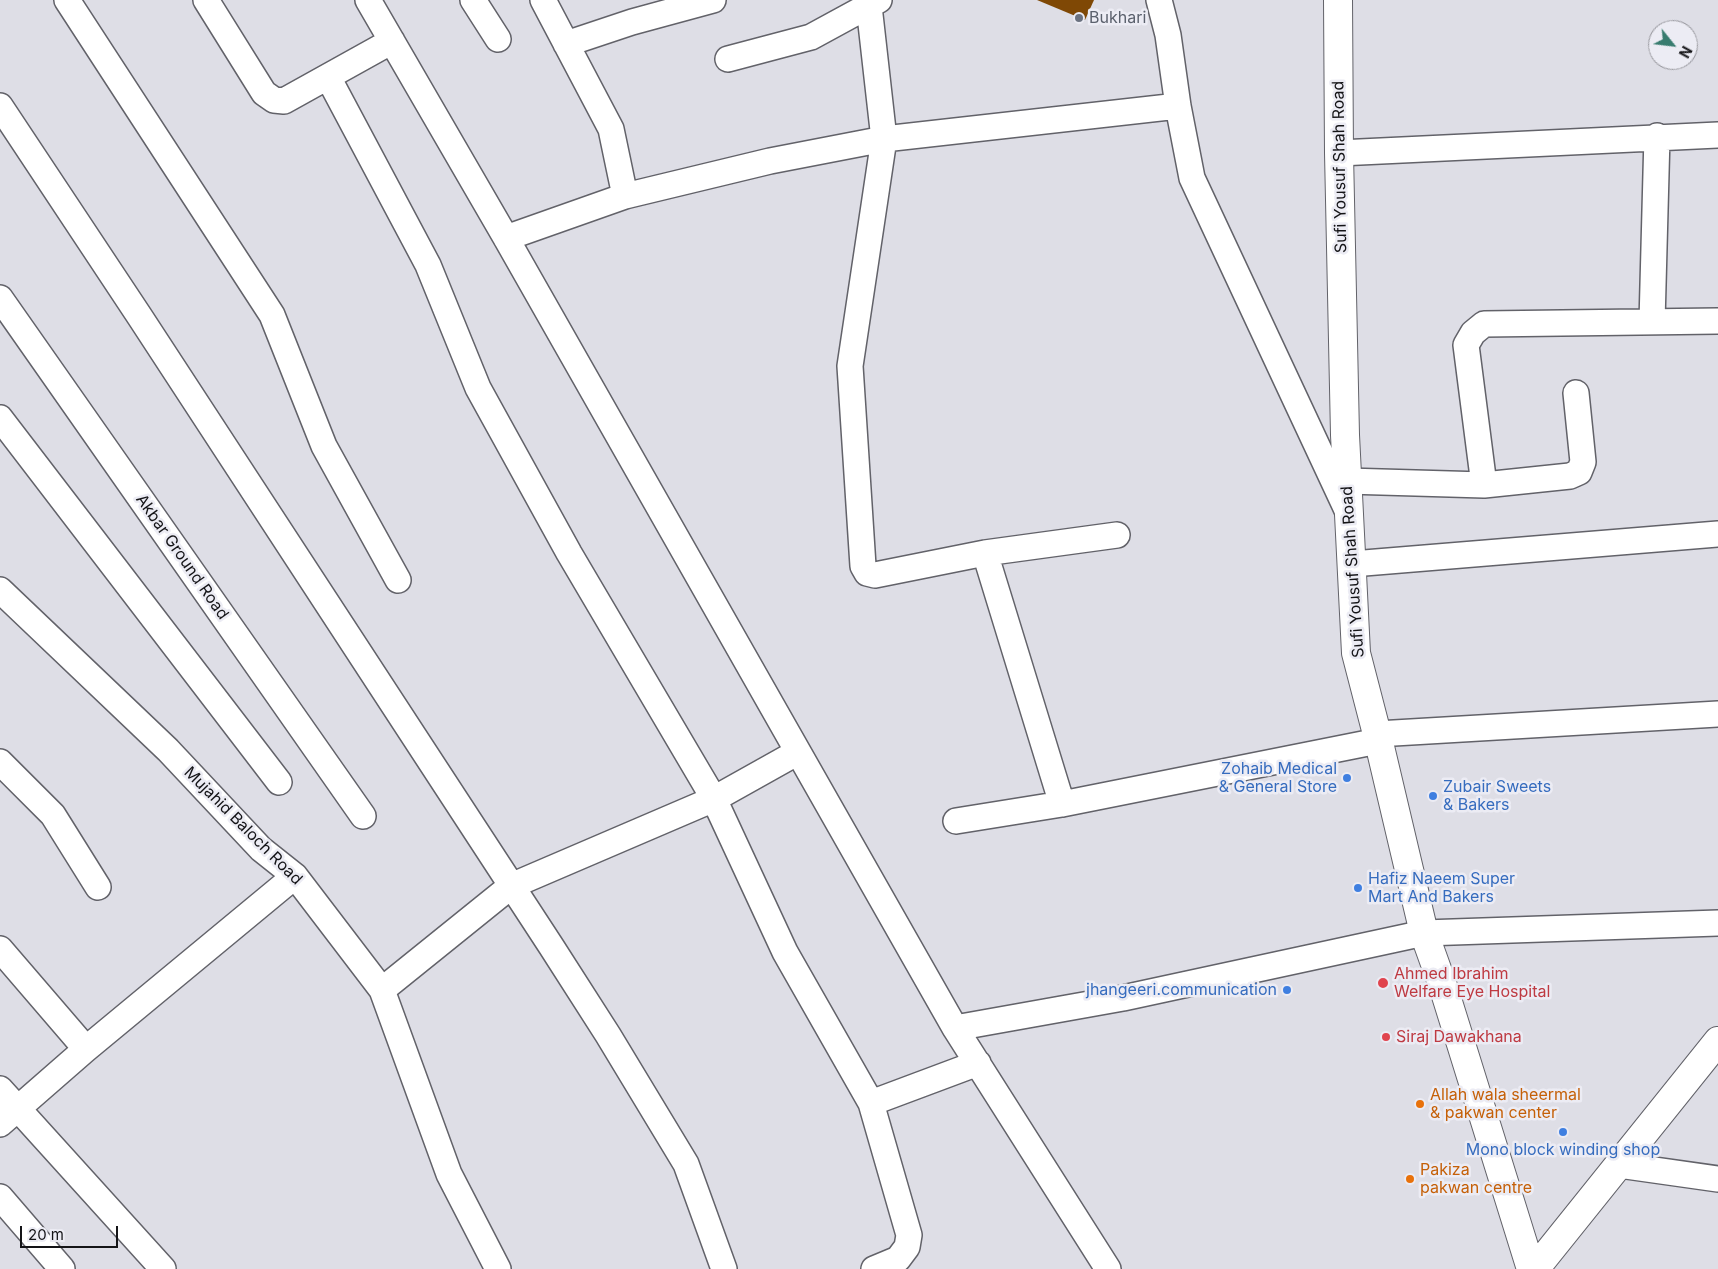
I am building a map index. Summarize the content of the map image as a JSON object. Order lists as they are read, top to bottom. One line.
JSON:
{"streets":{"main road":["Sufi Yousuf Shah Road"],"street":["Akbar Ground Road","Mujahid Baloch Road"]},"places":["Bukhari","Zohaib Medical & General Store","Zubair Sweets & Bakers","Hafiz Naeem Super Mart And Bakers","Ahmed Ibrahim Welfare Eye Hospital","jhangeeri.communication","Siraj Dawakhana","Allah wala sheermal & pakwan center","Mono block winding shop","Pakiza pakwan centre"],"scale_bar":"20 m","north":"bottom right"}
